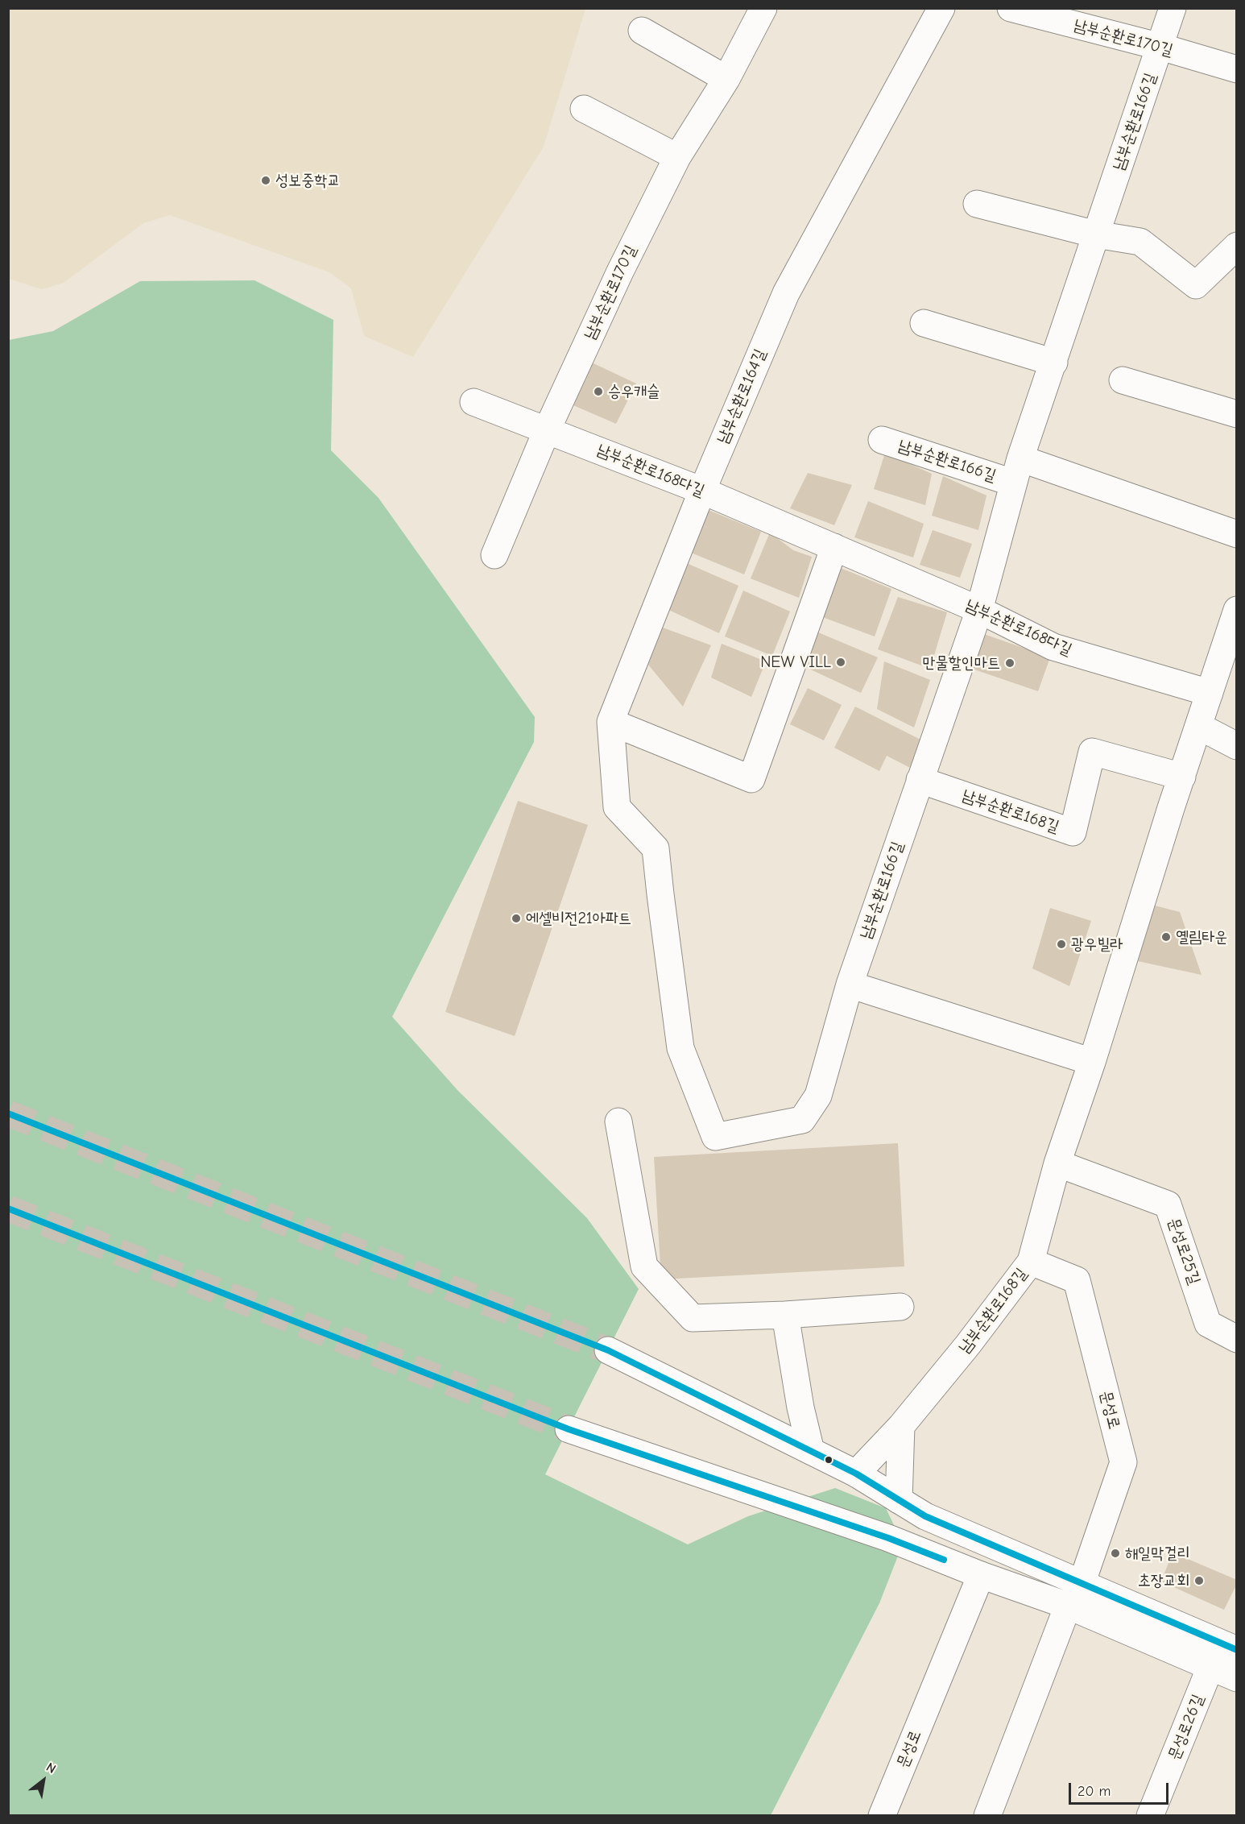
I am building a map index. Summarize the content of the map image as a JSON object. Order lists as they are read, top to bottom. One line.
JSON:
{"streets":{"street":["남부순환로170길","남부순환로166길","남부순환로164길","남부순환로168다길","남부순환로168길","문성로25길","문성로","문성로26길"]},"crossings":[["남부순환로170길","남부순환로166길"],["남부순환로170길","남부순환로168다길"],["남부순환로166길","남부순환로164길"],["남부순환로166길","남부순환로168다길"],["남부순환로166길","남부순환로168길"],["남부순환로164길","남부순환로168다길"],["남부순환로168다길","남부순환로168길"],["남부순환로168길","문성로25길"],["남부순환로168길","문성로"]],"places":["성보중학교","승우캐슬","NEW VILL","만물할인마트","에셀비전21아파트","옐림타운","광우빌라","해일막걸리","초장교회"],"scale_bar":"20 m","north":"top right"}
